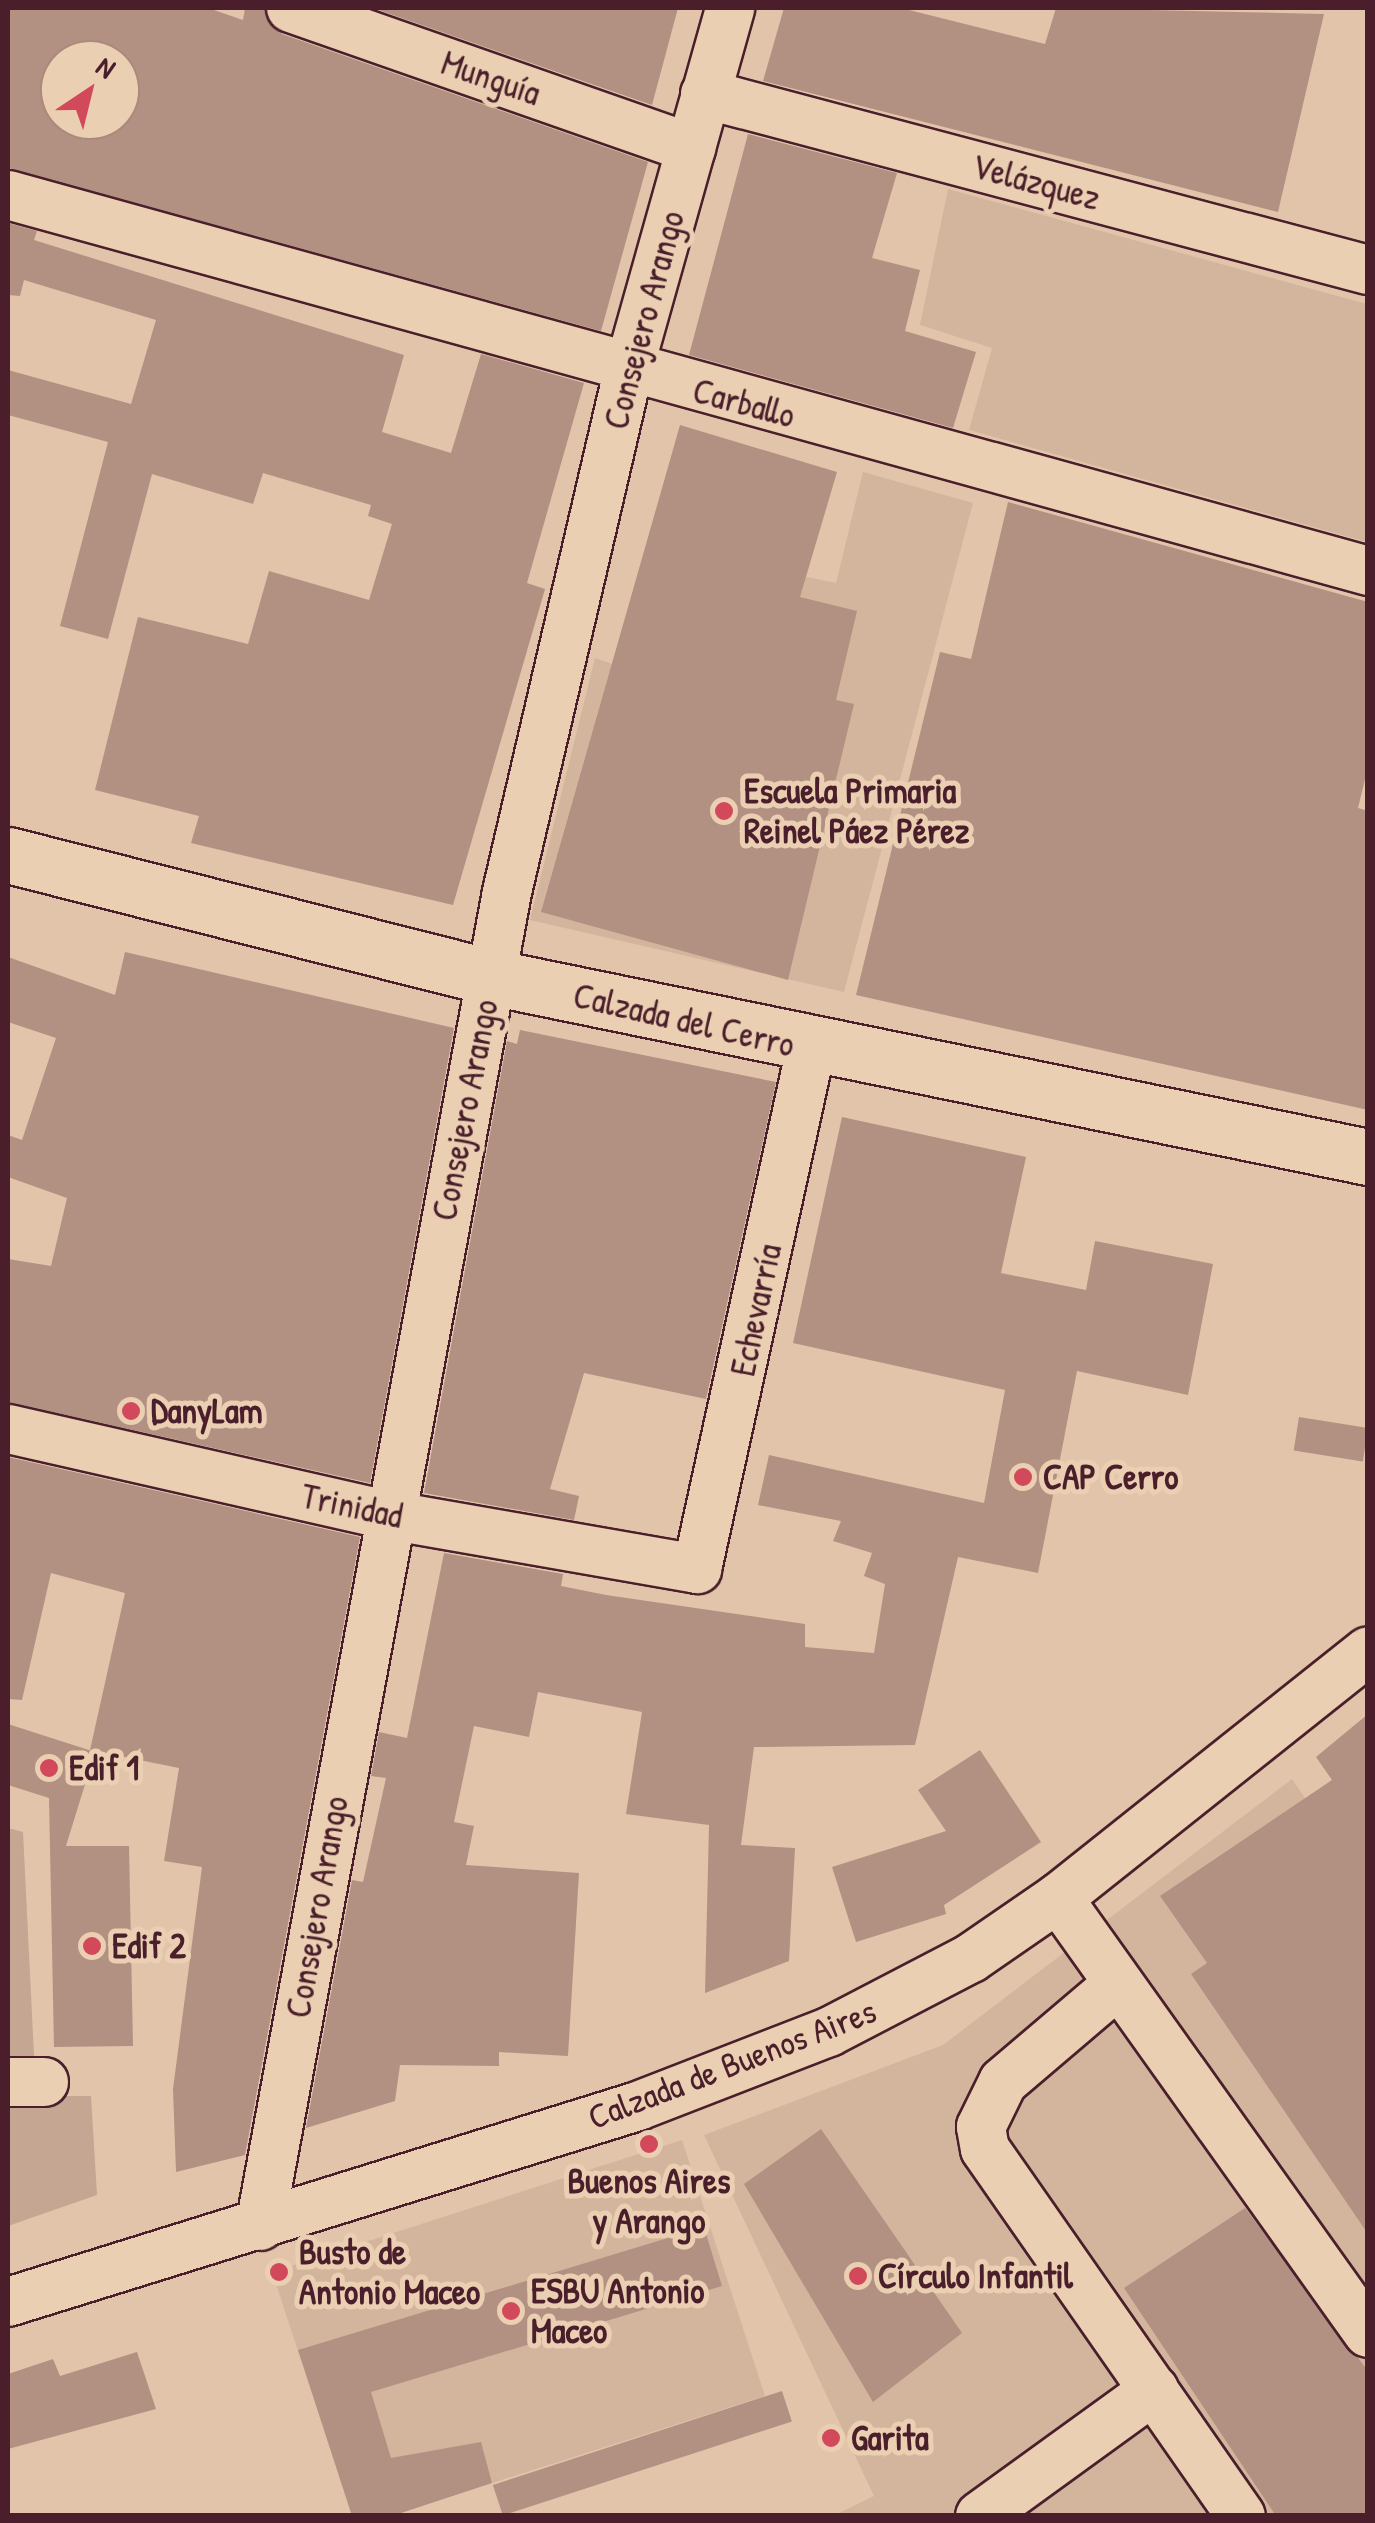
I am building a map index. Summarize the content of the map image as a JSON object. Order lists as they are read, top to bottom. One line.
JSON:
{"streets":{"main road":["Calzada del Cerro"],"street":["Munguía","Velázquez","Consejero Arango","Carballo","Echevarría","Trinidad","Calzada de Buenos Aires"]},"crossings":[["Munguía","Consejero Arango"],["Velázquez","Consejero Arango"],["Consejero Arango","Carballo"],["Consejero Arango","Calzada del Cerro"],["Consejero Arango","Trinidad"],["Consejero Arango","Calzada de Buenos Aires"],["Calzada del Cerro","Echevarría"],["Echevarría","Trinidad"]],"places":["Escuela Primaria Reinel Páez Pérez","DanyLam","CAP Cerro","Edif 1","Edif 2","Buenos Aires y Arango","Busto de Antonio Maceo","Círculo Infantil","ESBU Antonio Maceo","Garita"],"north":"top right"}
